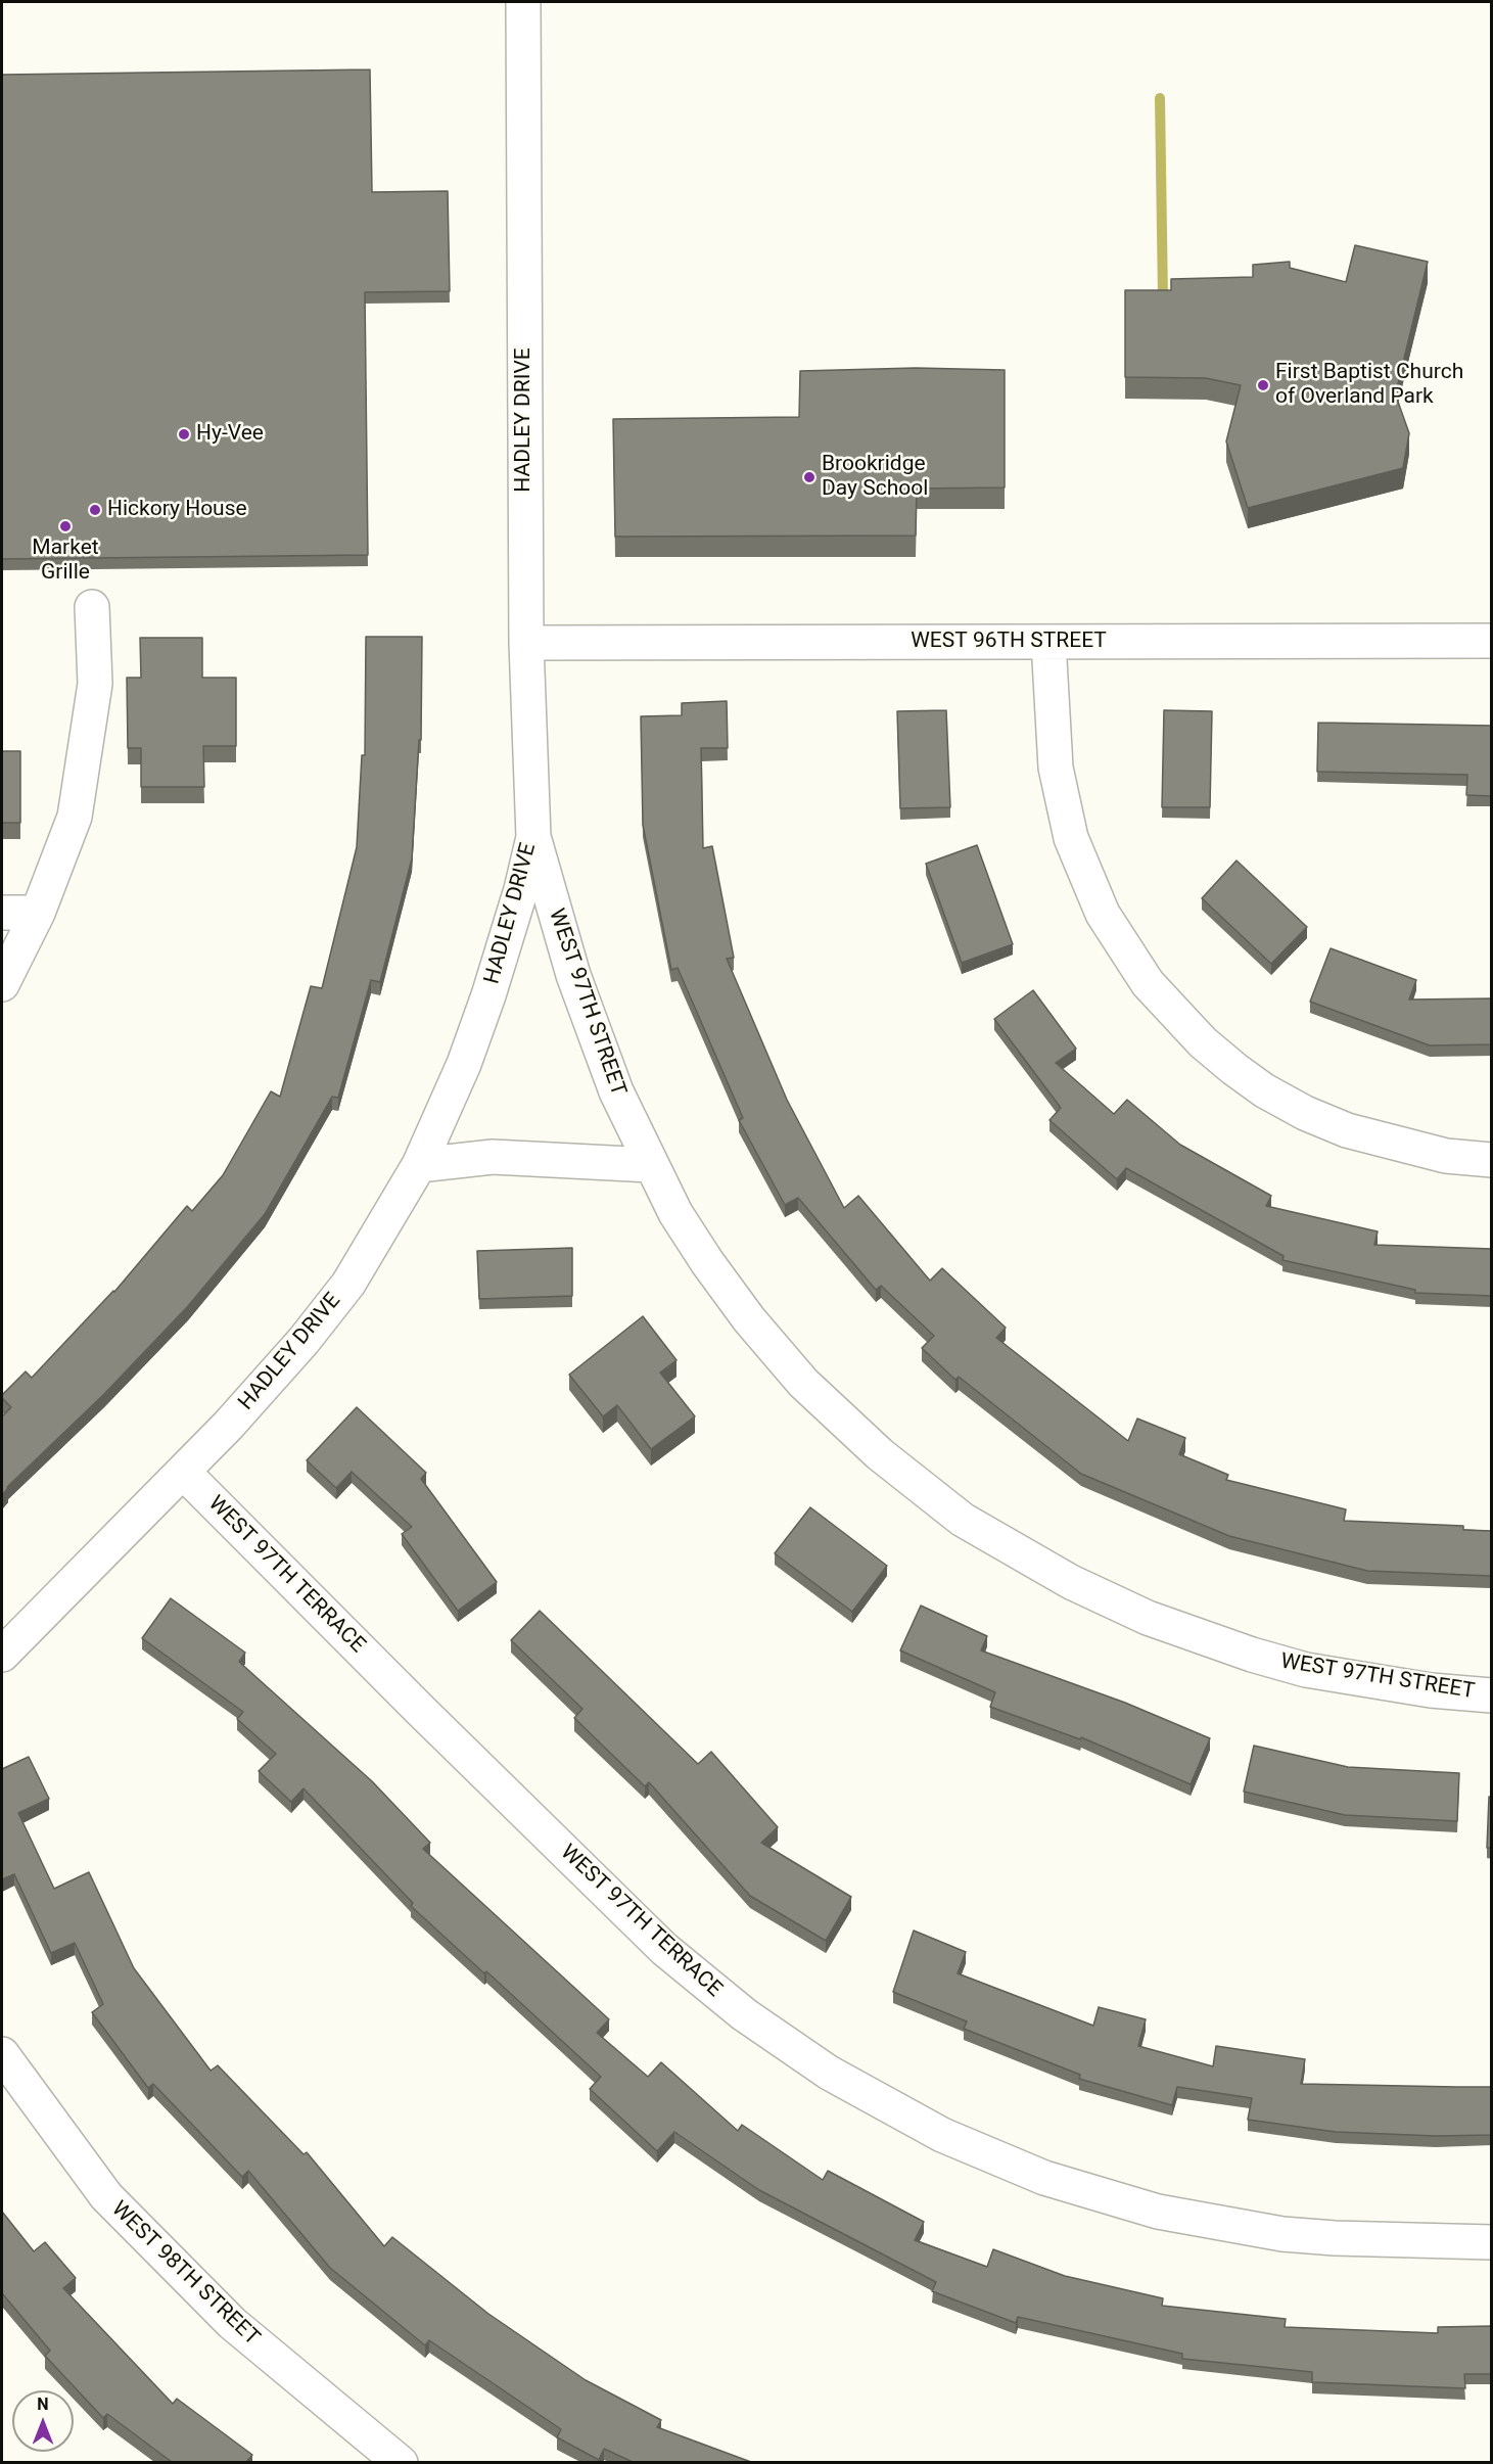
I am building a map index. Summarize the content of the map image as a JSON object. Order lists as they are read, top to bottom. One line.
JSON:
{"streets":{"street":["HADLEY DRIVE","WEST 96TH STREET","WEST 97TH STREET","WEST 97TH TERRACE","WEST 98TH STREET"]},"crossings":[["HADLEY DRIVE","WEST 96TH STREET"],["HADLEY DRIVE","WEST 97TH STREET"],["HADLEY DRIVE","WEST 97TH TERRACE"]],"places":["First Baptist Church of Overland Park","Hy-Vee","Brookridge Day School","Hickory House","Market Grille"],"north":"top"}
